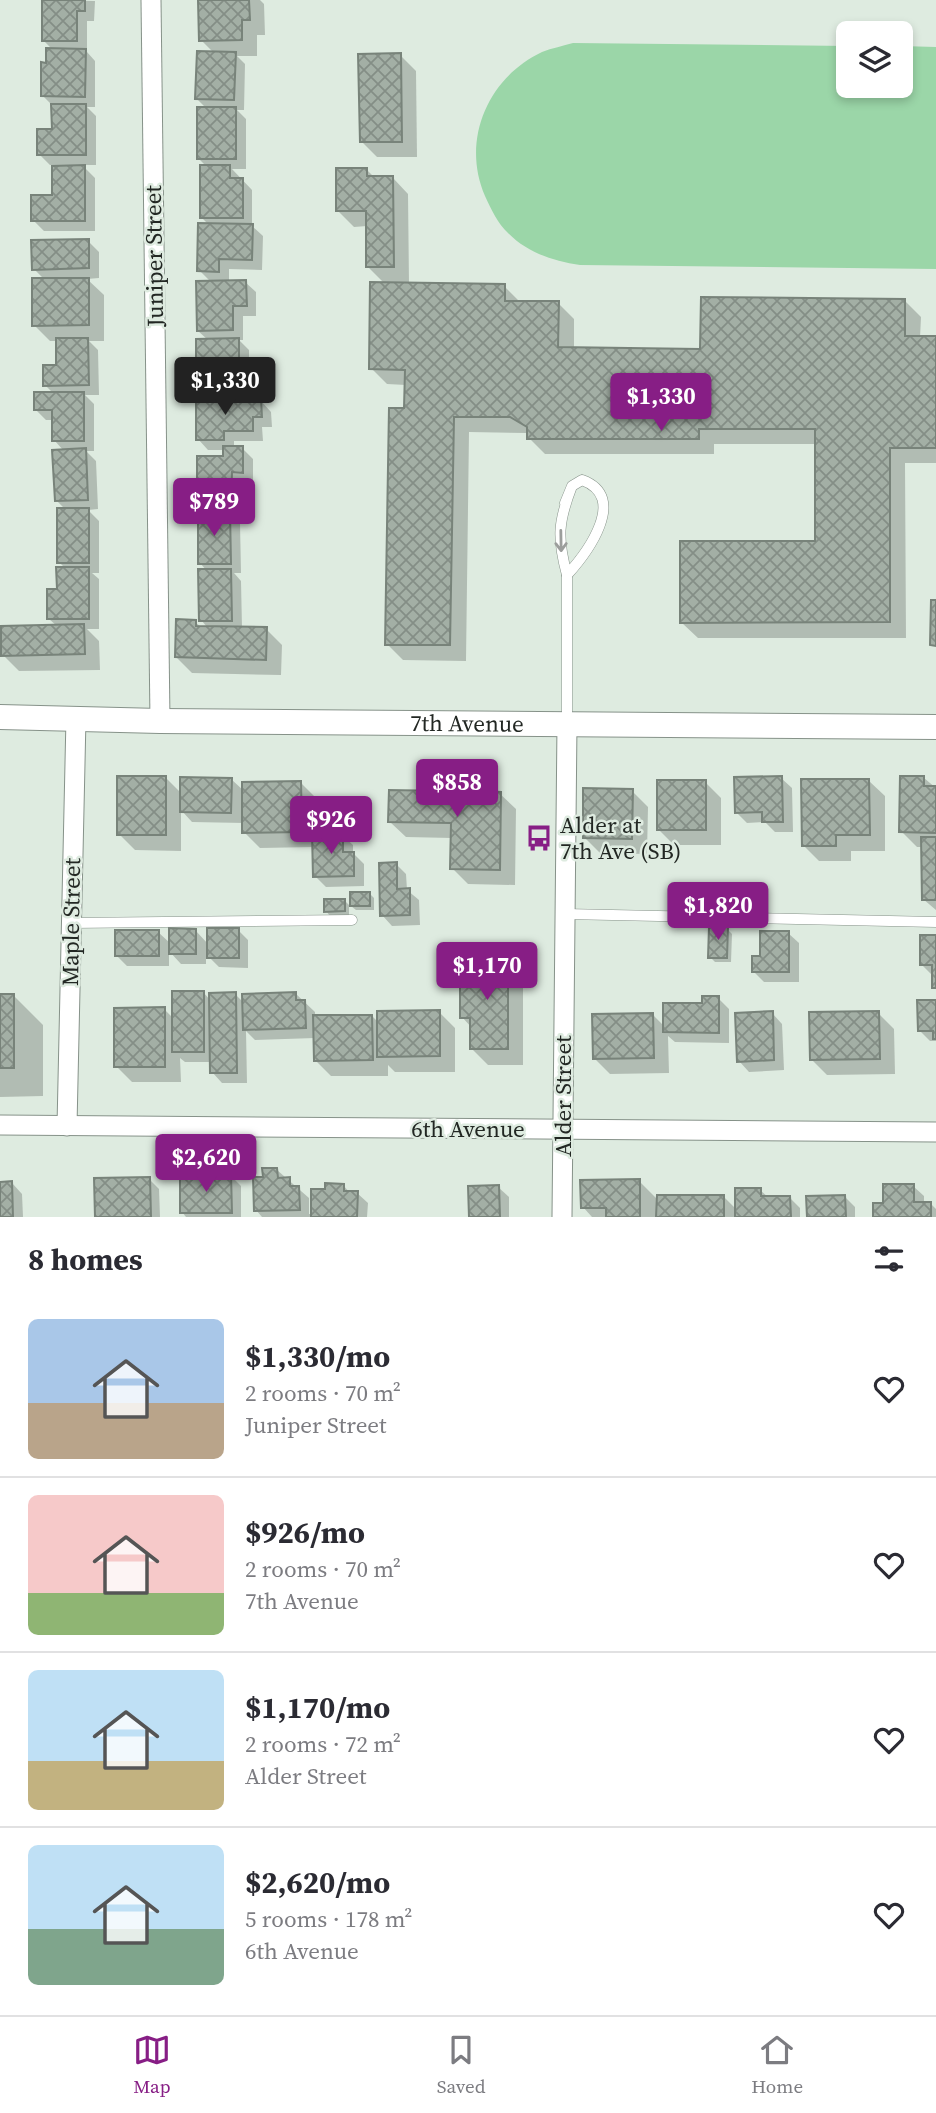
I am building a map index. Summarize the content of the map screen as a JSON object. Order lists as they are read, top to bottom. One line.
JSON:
{"streets":{"street":["Juniper Street","7th Avenue","Maple Street","Alder Street","6th Avenue"]},"crossings":[["Juniper Street","7th Avenue"],["7th Avenue","Maple Street"],["7th Avenue","Alder Street"],["Maple Street","6th Avenue"],["Alder Street","6th Avenue"]],"places":{"bus stop":["Alder at 7th Ave (SB)"]},"page":{"price":["$1,330","$1,330","$789","$858","$926","$1,820","$1,170","$2,620"],"heading":"8 homes","list":[{"name":"$1,330/mo","note":"2 rooms · 70 m² · Juniper Street"},{"name":"$926/mo","note":"2 rooms · 70 m² · 7th Avenue"},{"name":"$1,170/mo","note":"2 rooms · 72 m² · Alder Street"},{"name":"$2,620/mo","note":"5 rooms · 178 m² · 6th Avenue"}],"tabs":["Map","Saved","Home"]}}
